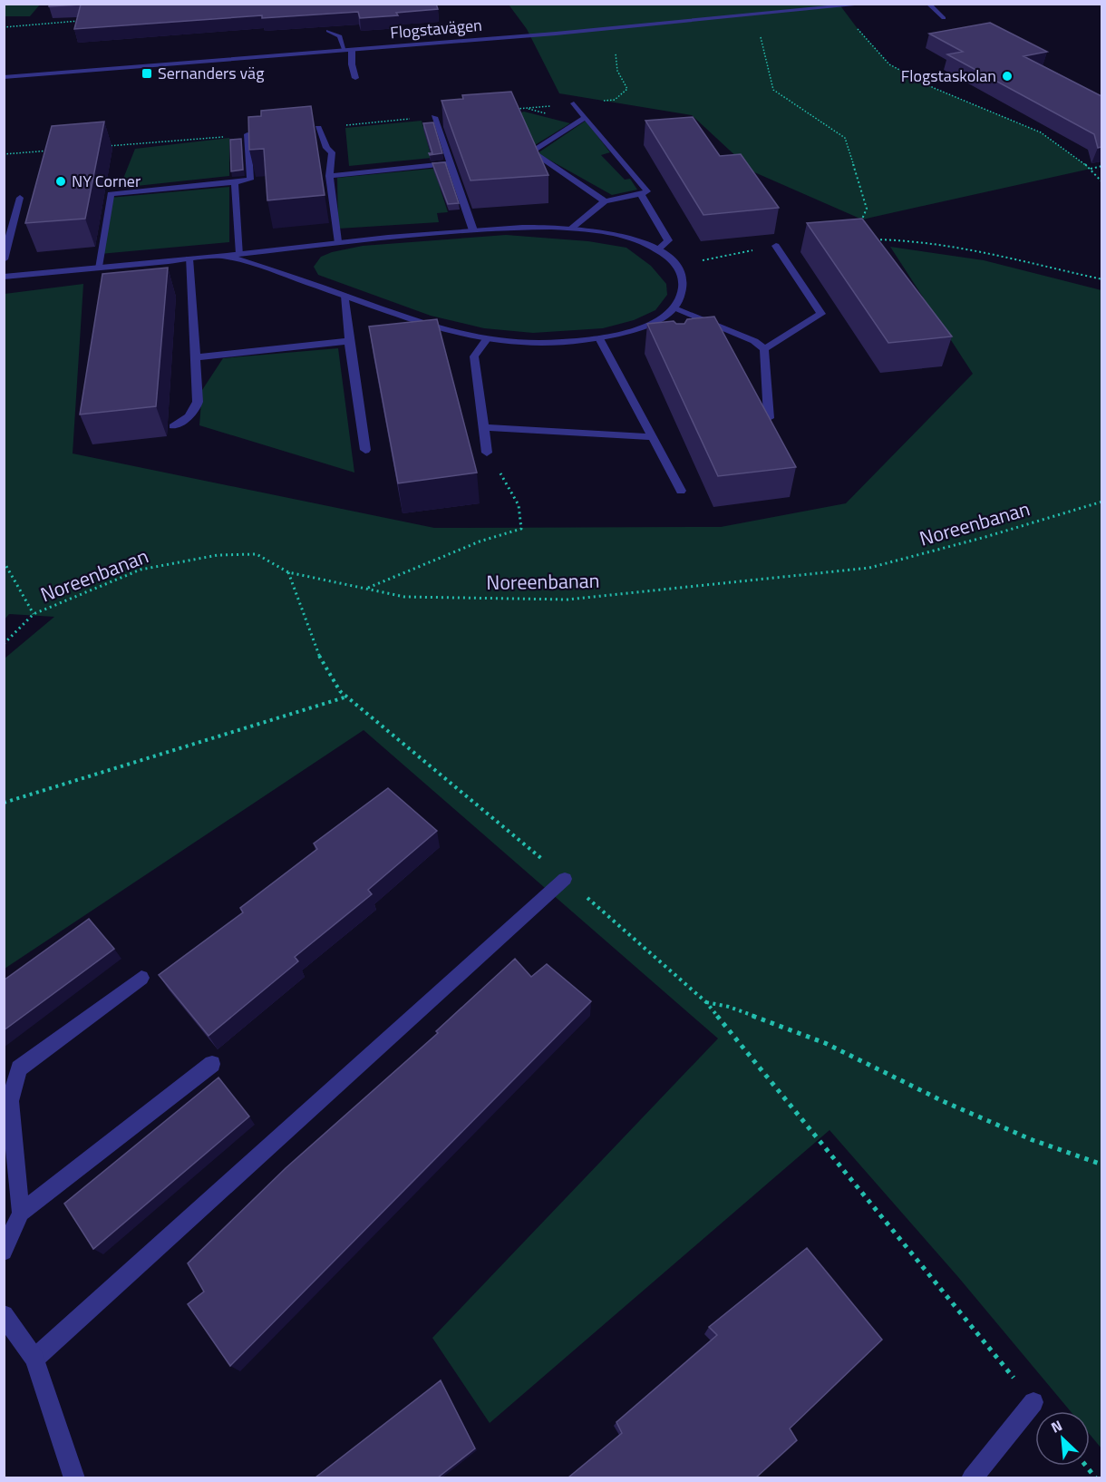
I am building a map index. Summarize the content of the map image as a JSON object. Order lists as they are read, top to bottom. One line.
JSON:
{"streets":{"street":["Flogstavägen"],"path":["Noreenbanan"]},"places":{"transit":["Sernanders väg"],"other":["Flogstaskolan","NY Corner"]},"north":"top left"}
